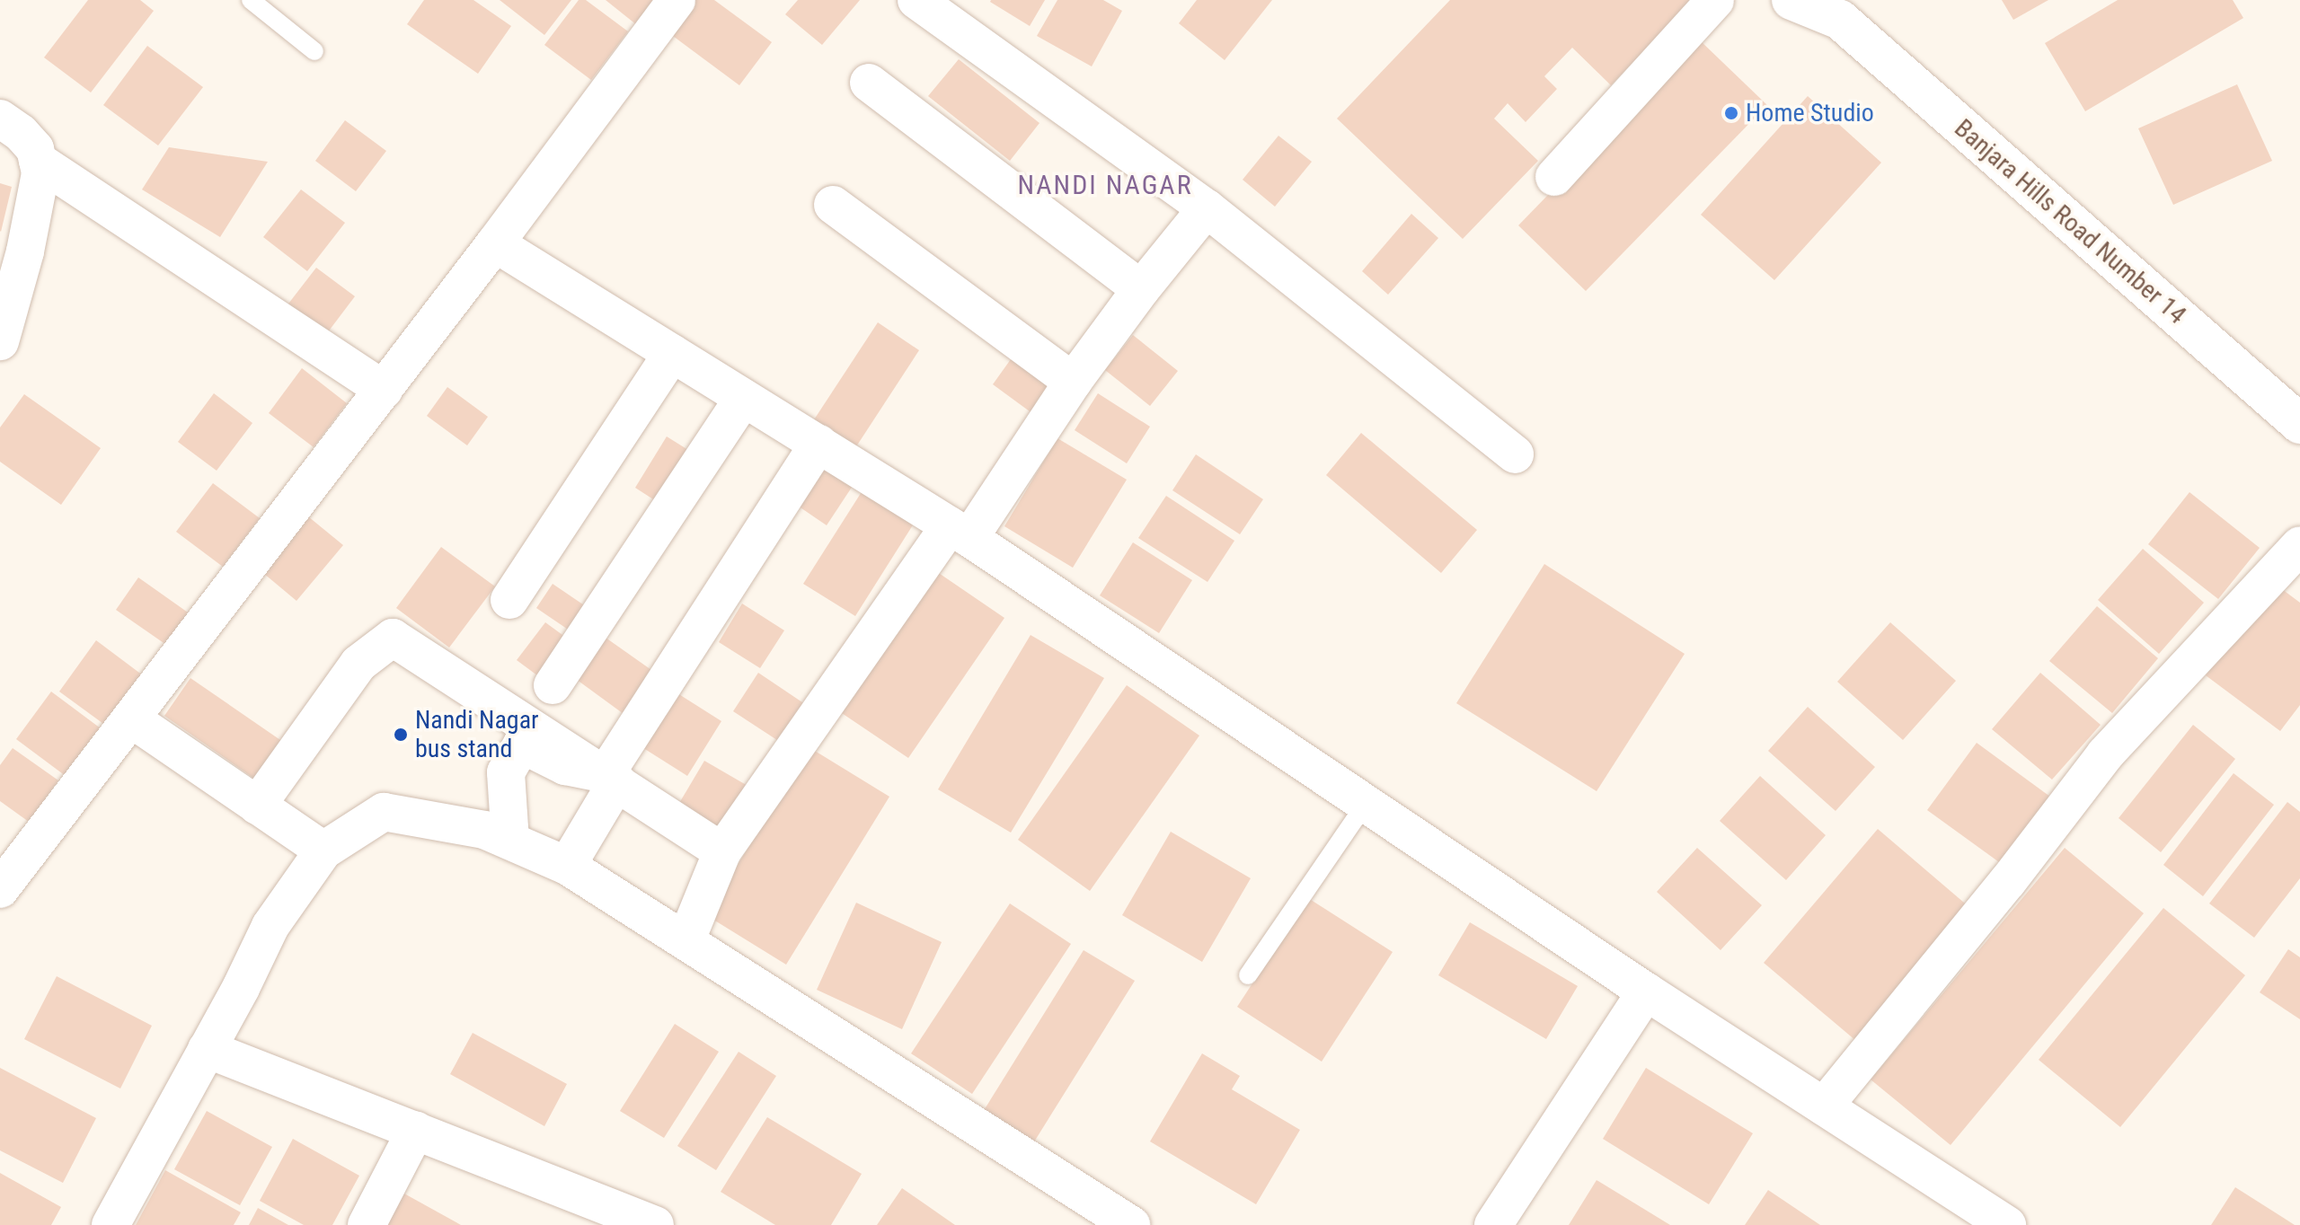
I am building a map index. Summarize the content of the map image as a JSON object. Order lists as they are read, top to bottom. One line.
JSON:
{"streets":{"street":["Banjara Hills Road Number 14"]},"districts":["NANDI NAGAR"],"places":["Home Studio","Nandi Nagar bus stand"]}
